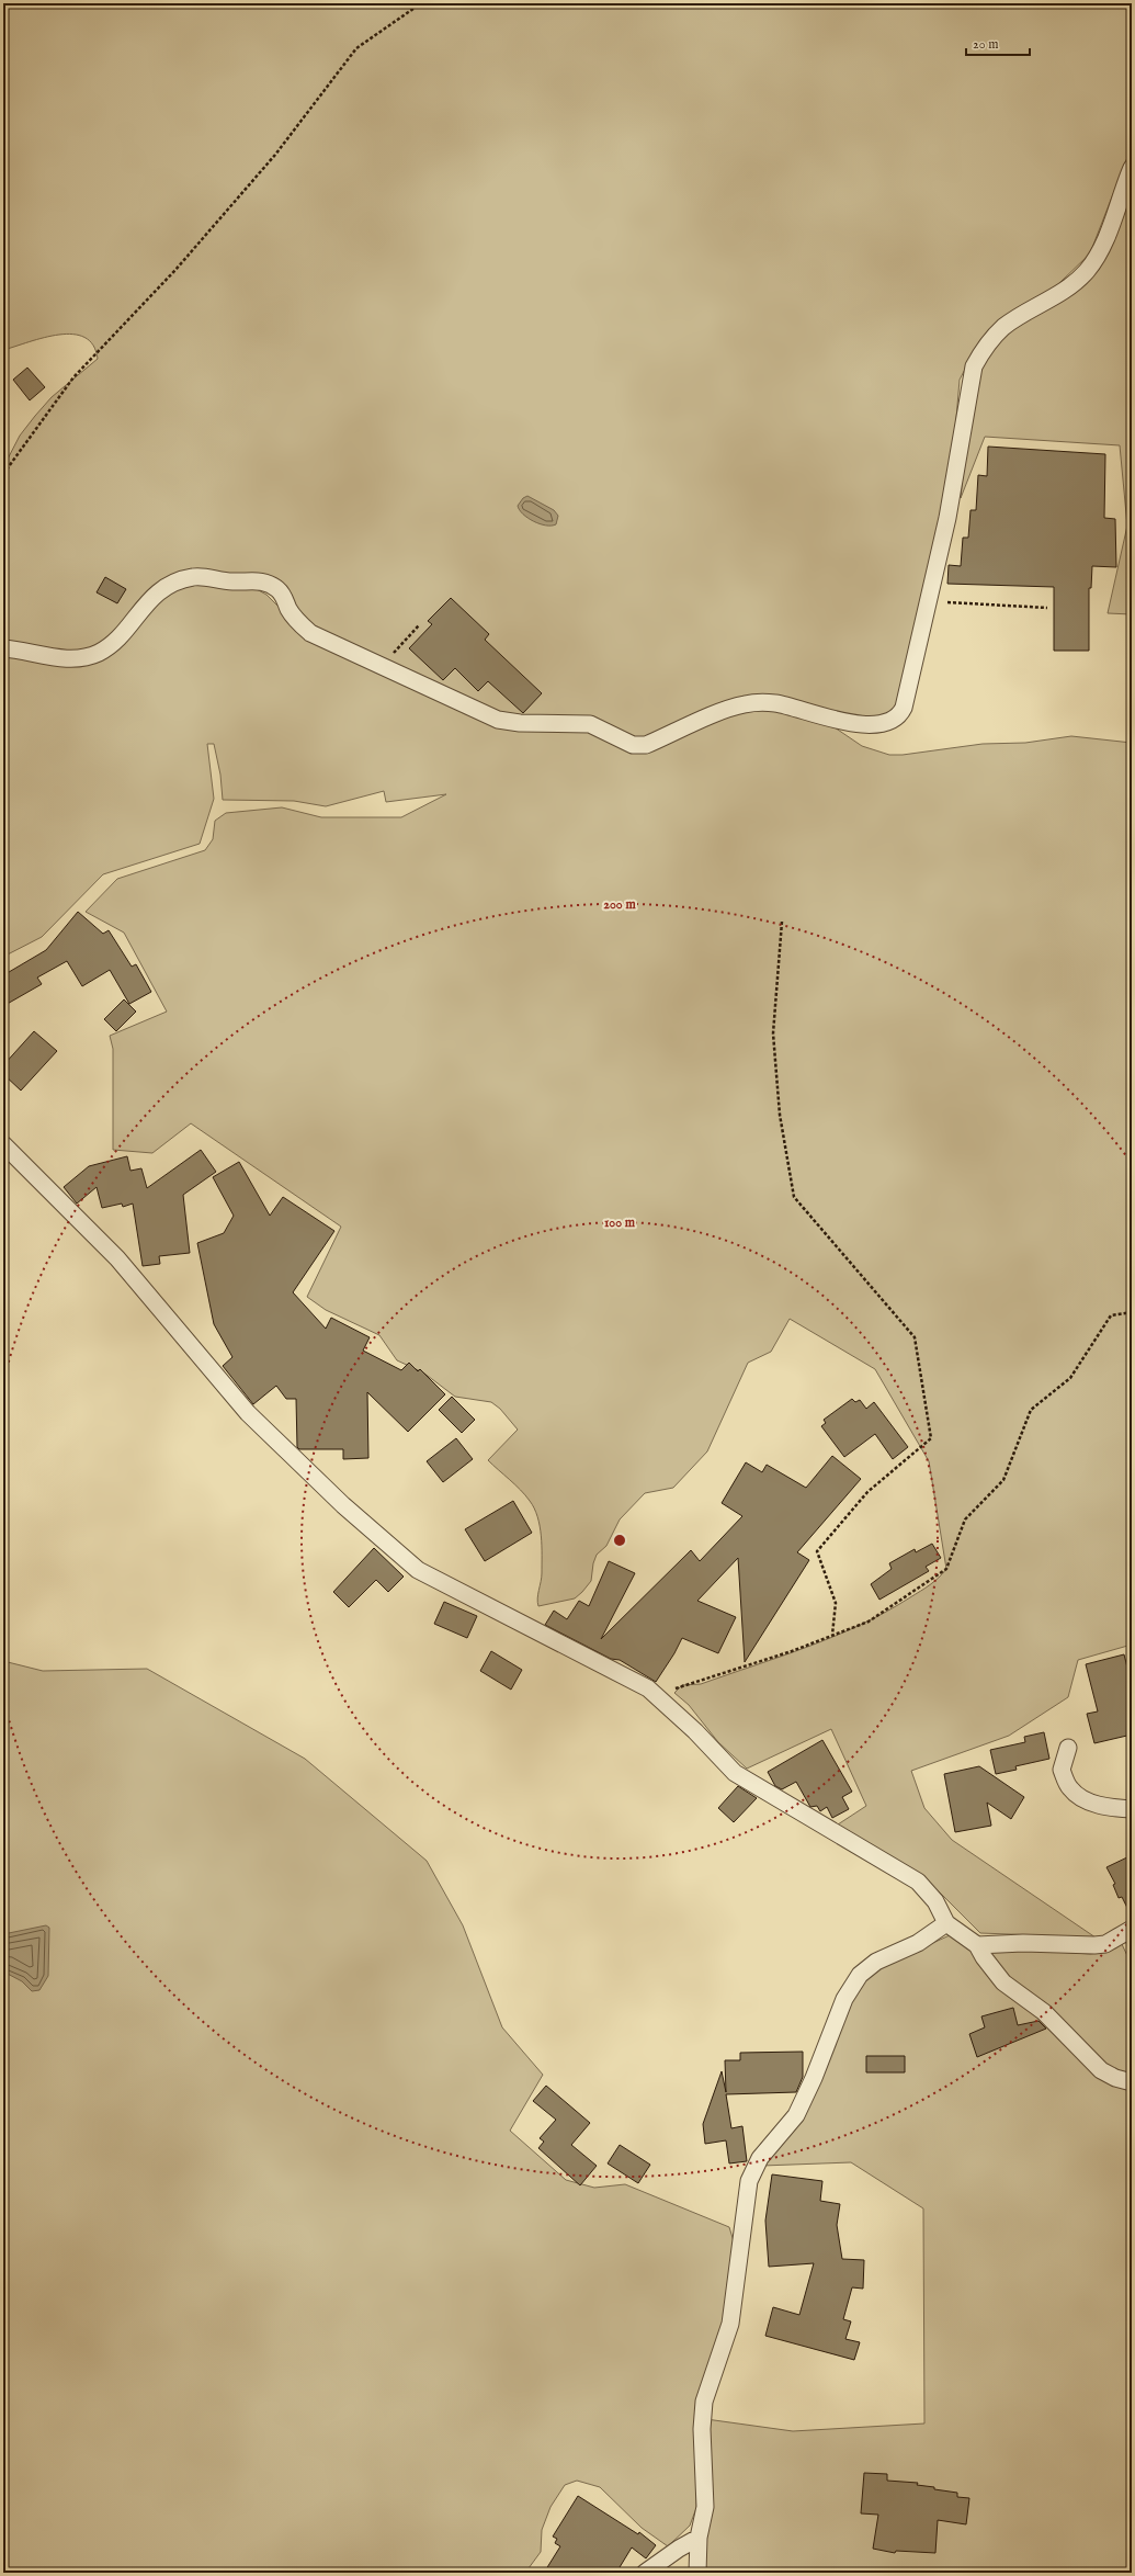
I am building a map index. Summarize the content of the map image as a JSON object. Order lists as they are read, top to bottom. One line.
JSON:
{"scale_bar":"20 m","rings":["200 m","100 m"]}
